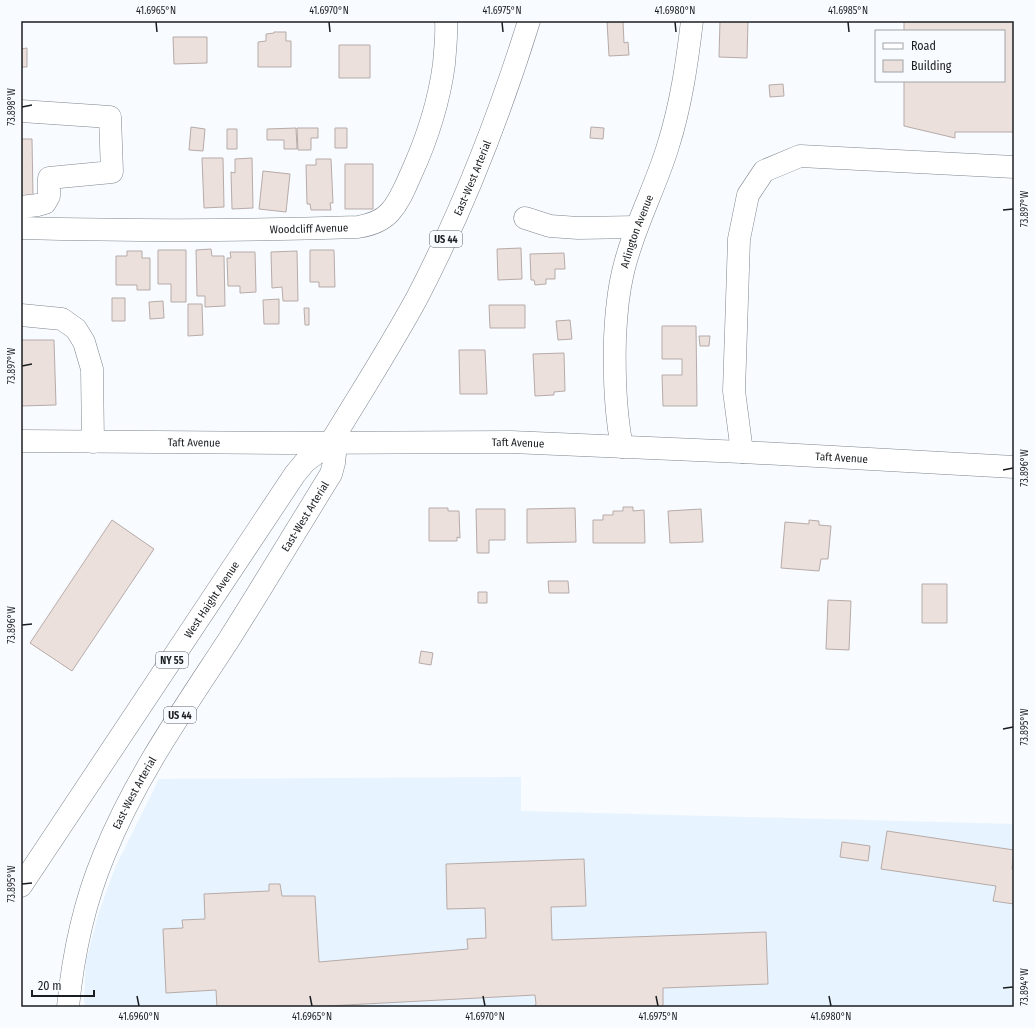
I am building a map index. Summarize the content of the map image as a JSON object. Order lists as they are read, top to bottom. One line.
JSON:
{"streets":{"main road":["East-West Arterial","Woodcliff Avenue","Arlington Avenue","US 44","Taft Avenue","West Haight Avenue","NY 55"]},"crossings":[["East-West Arterial","Taft Avenue"],["East-West Arterial","West Haight Avenue"],["Arlington Avenue","Taft Avenue"],["Taft Avenue","West Haight Avenue"]],"legend":["Road","Building"],"scale_bar":"20 m","coordinates":["41.6965°N","41.6970°N","41.6975°N","41.6980°N","41.6985°N","73.898°W","73.897°W","73.896°W","73.895°W","73.894°W","41.6960°N"]}
